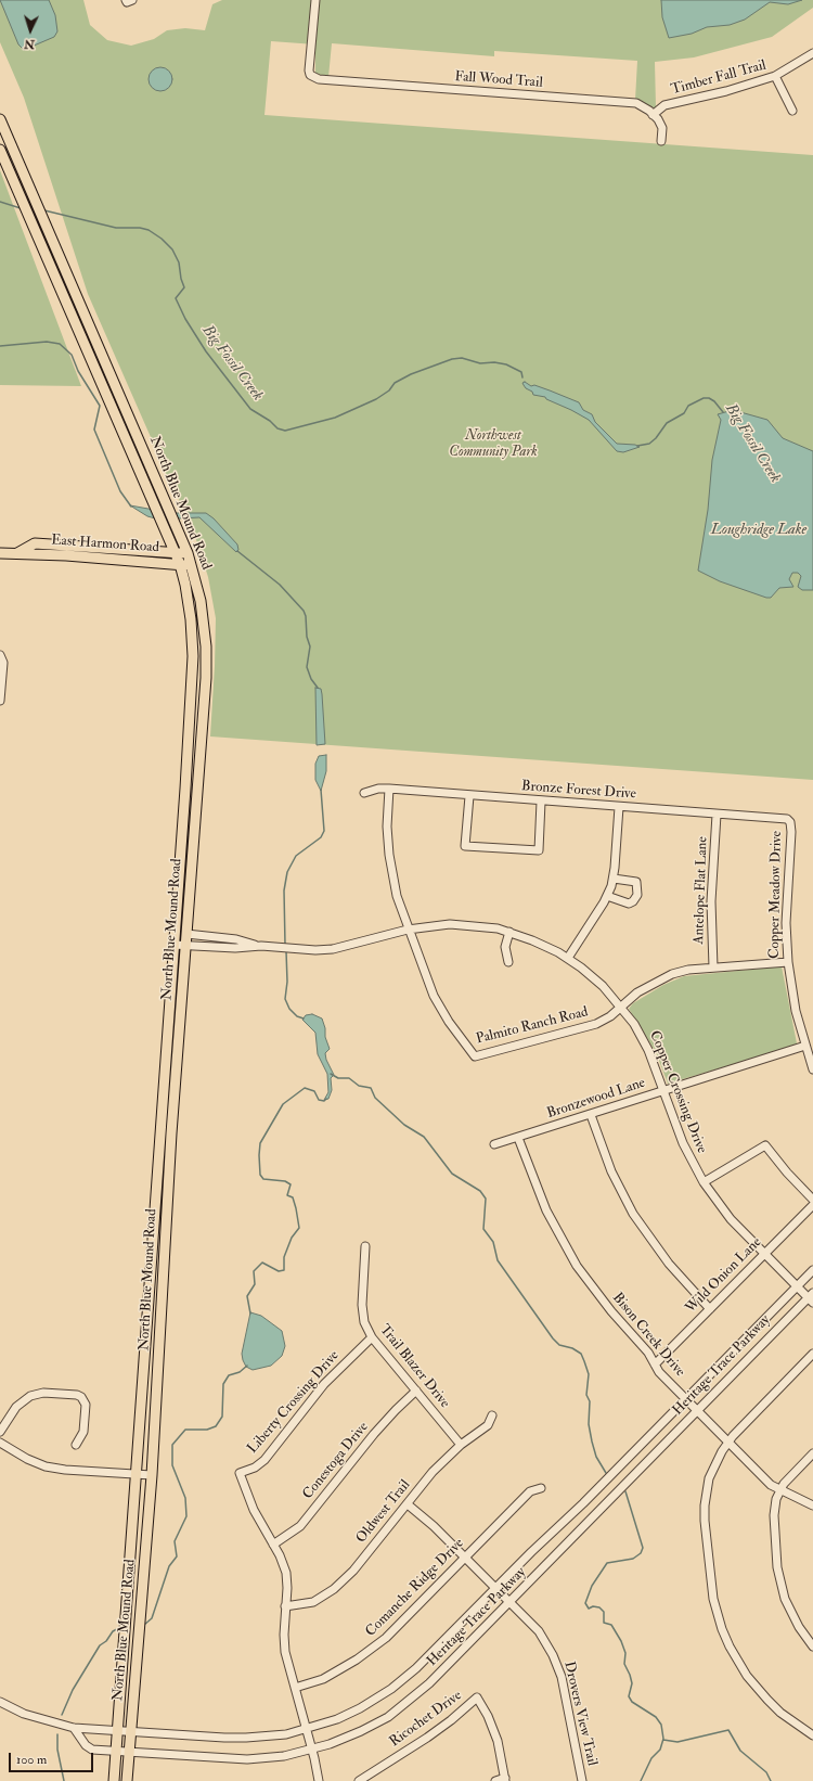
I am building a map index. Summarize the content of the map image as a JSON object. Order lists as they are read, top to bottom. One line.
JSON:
{"streets":{"main road":["North Blue Mound Road","East Harmon Road"],"street":["Timber Fall Trail","Fall Wood Trail","Bronze Forest Drive","Antelope Flat Lane","Copper Meadow Drive","Palmito Ranch Road","Copper Crossing Drive","Bronzewood Lane","Wild Onion Lane","Bison Creek Drive","Heritage Trace Parkway","Trail Blazer Drive","Liberty Crossing Drive","Conestoga Drive","Oldwest Trail","Comanche Ridge Drive","Drovers View Trail","Ricochet Drive"]},"crossings":[["Timber Fall Trail","Fall Wood Trail"],["North Blue Mound Road","East Harmon Road"],["North Blue Mound Road","Copper Crossing Drive"],["North Blue Mound Road","Heritage Trace Parkway"],["Bronze Forest Drive","Antelope Flat Lane"],["Bronze Forest Drive","Copper Meadow Drive"],["Bronze Forest Drive","Palmito Ranch Road"],["Antelope Flat Lane","Palmito Ranch Road"],["Copper Meadow Drive","Palmito Ranch Road"],["Copper Meadow Drive","Bronzewood Lane"],["Palmito Ranch Road","Copper Crossing Drive"],["Copper Crossing Drive","Bronzewood Lane"],["Copper Crossing Drive","Wild Onion Lane"],["Copper Crossing Drive","Heritage Trace Parkway"],["Bronzewood Lane","Bison Creek Drive"],["Wild Onion Lane","Bison Creek Drive"],["Bison Creek Drive","Heritage Trace Parkway"],["Heritage Trace Parkway","Liberty Crossing Drive"],["Heritage Trace Parkway","Drovers View Trail"],["Trail Blazer Drive","Liberty Crossing Drive"],["Trail Blazer Drive","Conestoga Drive"],["Trail Blazer Drive","Oldwest Trail"],["Liberty Crossing Drive","Conestoga Drive"],["Liberty Crossing Drive","Oldwest Trail"],["Liberty Crossing Drive","Comanche Ridge Drive"],["Oldwest Trail","Drovers View Trail"],["Comanche Ridge Drive","Drovers View Trail"]],"water":["Big Fossil Creek","Loughridge Lake"],"parks":["Northwest Community Park"],"scale_bar":"100 m","north":"bottom"}
